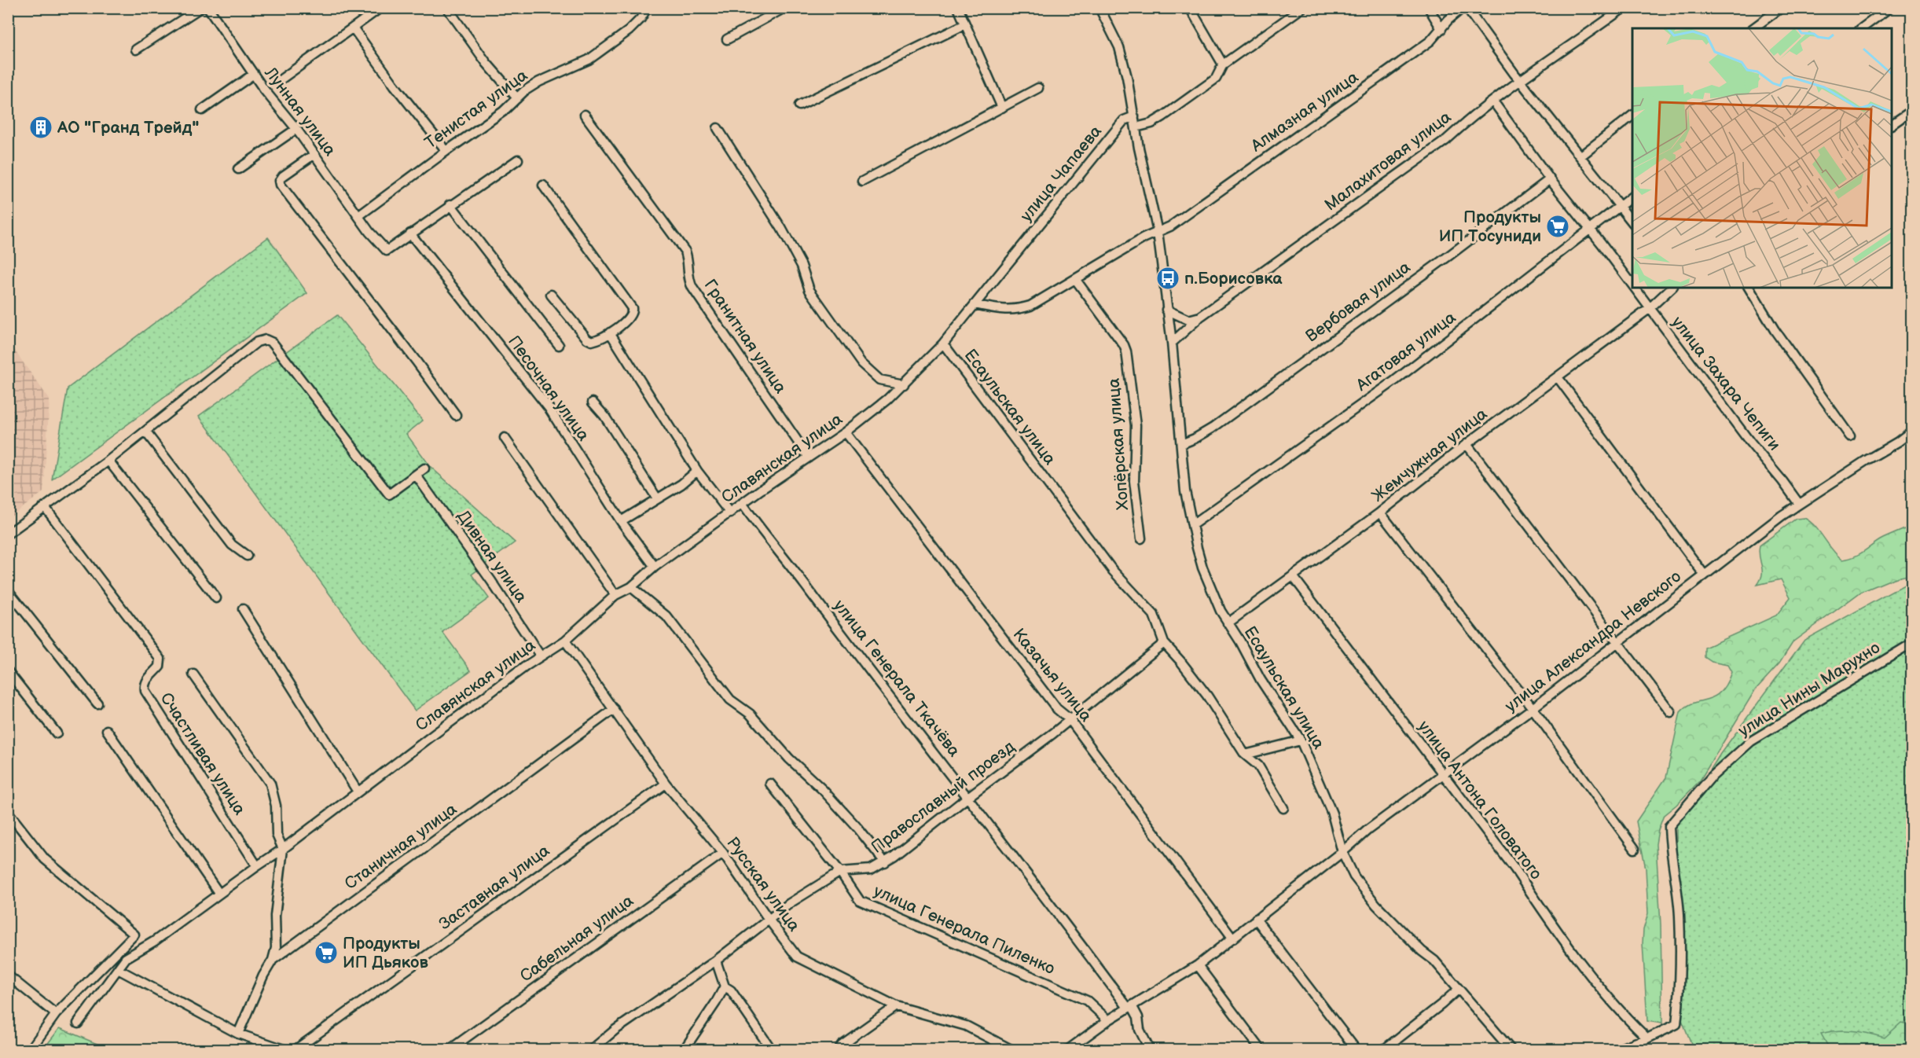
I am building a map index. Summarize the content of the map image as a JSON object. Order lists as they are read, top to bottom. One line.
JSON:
{"streets":{"street":["Тенистая улица","Лунная улица","Алмазная улица","Малахитовая улица","улица Чапаева","Вербовая улица","Гранитная улица","Агатовая улица","улица Захара Чепиги","Песочная улица","Есаульская улица","Хопёрская улица","Жемчужная улица","Славянская улица","Дивная улица","улица Александра Невского","Казачья улица","улица Генерала Ткачёва","улица Нины Марухно","Счастливая улица","Православный проезд","улица Антона Головатого","Станичная улица","Русская улица","Заставная улица","улица Генерала Пиленко","Сабельная улица"]},"crossings":[["Тенистая улица","Лунная улица"],["Лунная улица","Песочная улица"],["Алмазная улица","улица Чапаева"],["Алмазная улица","Есаульская улица"],["Алмазная улица","Хопёрская улица"],["Малахитовая улица","улица Захара Чепиги"],["Малахитовая улица","Есаульская улица"],["улица Чапаева","Есаульская улица"],["улица Чапаева","Славянская улица"],["Вербовая улица","улица Захара Чепиги"],["Вербовая улица","Есаульская улица"],["Гранитная улица","Славянская улица"],["Агатовая улица","улица Захара Чепиги"],["Агатовая улица","Есаульская улица"],["улица Захара Чепиги","Жемчужная улица"],["улица Захара Чепиги","улица Александра Невского"],["Песочная улица","Славянская улица"],["Есаульская улица","Жемчужная улица"],["Есаульская улица","Славянская улица"],["Есаульская улица","улица Александра Невского"],["Есаульская улица","Православный проезд"],["Жемчужная улица","улица Антона Головатого"],["Славянская улица","Дивная улица"],["Славянская улица","Казачья улица"],["Славянская улица","улица Генерала Ткачёва"],["Славянская улица","Счастливая улица"],["Славянская улица","Русская улица"],["Славянская улица","улица Генерала Пиленко"],["улица Александра Невского","улица Антона Головатого"],["Казачья улица","Православный проезд"],["улица Генерала Ткачёва","Православный проезд"],["улица Нины Марухно","улица Антона Головатого"],["Православный проезд","Русская улица"],["Православный проезд","улица Генерала Пиленко"],["Станичная улица","Русская улица"],["Русская улица","Заставная улица"],["Русская улица","Сабельная улица"]],"places":{"building":["АО \"Гранд Трейд\""],"supermarket":["Продукты ИП Тосуниди","Продукты ИП Дьяков"],"bus stop":["п.Борисовка"]}}
